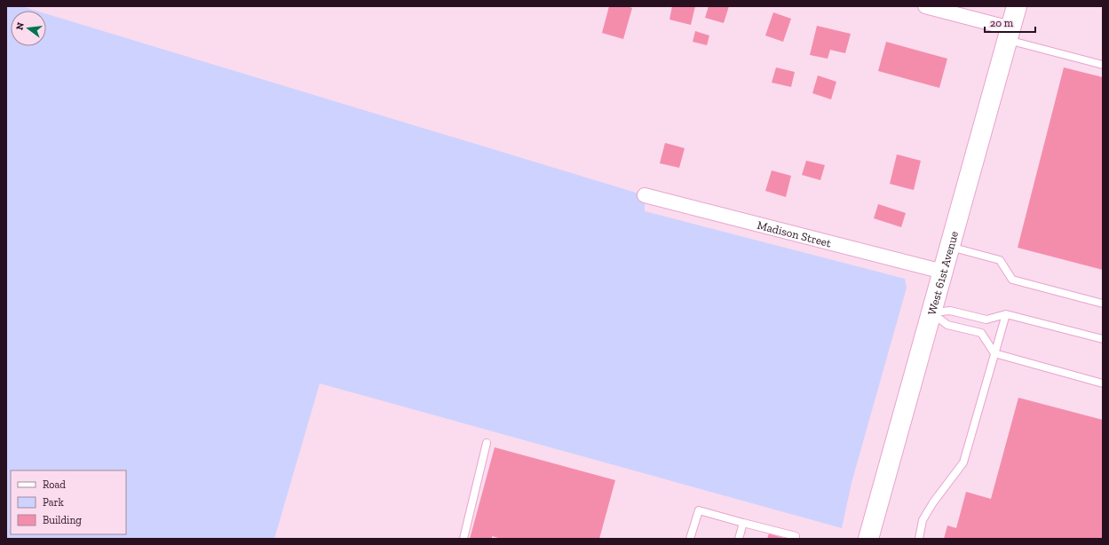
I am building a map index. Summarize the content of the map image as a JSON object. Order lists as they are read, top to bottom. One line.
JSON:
{"streets":{"main road":["West 61st Avenue"],"street":["Madison Street"]},"crossings":[["Madison Street","West 61st Avenue"]],"legend":["Road","Park","Building"],"scale_bar":"20 m","north":"left"}
